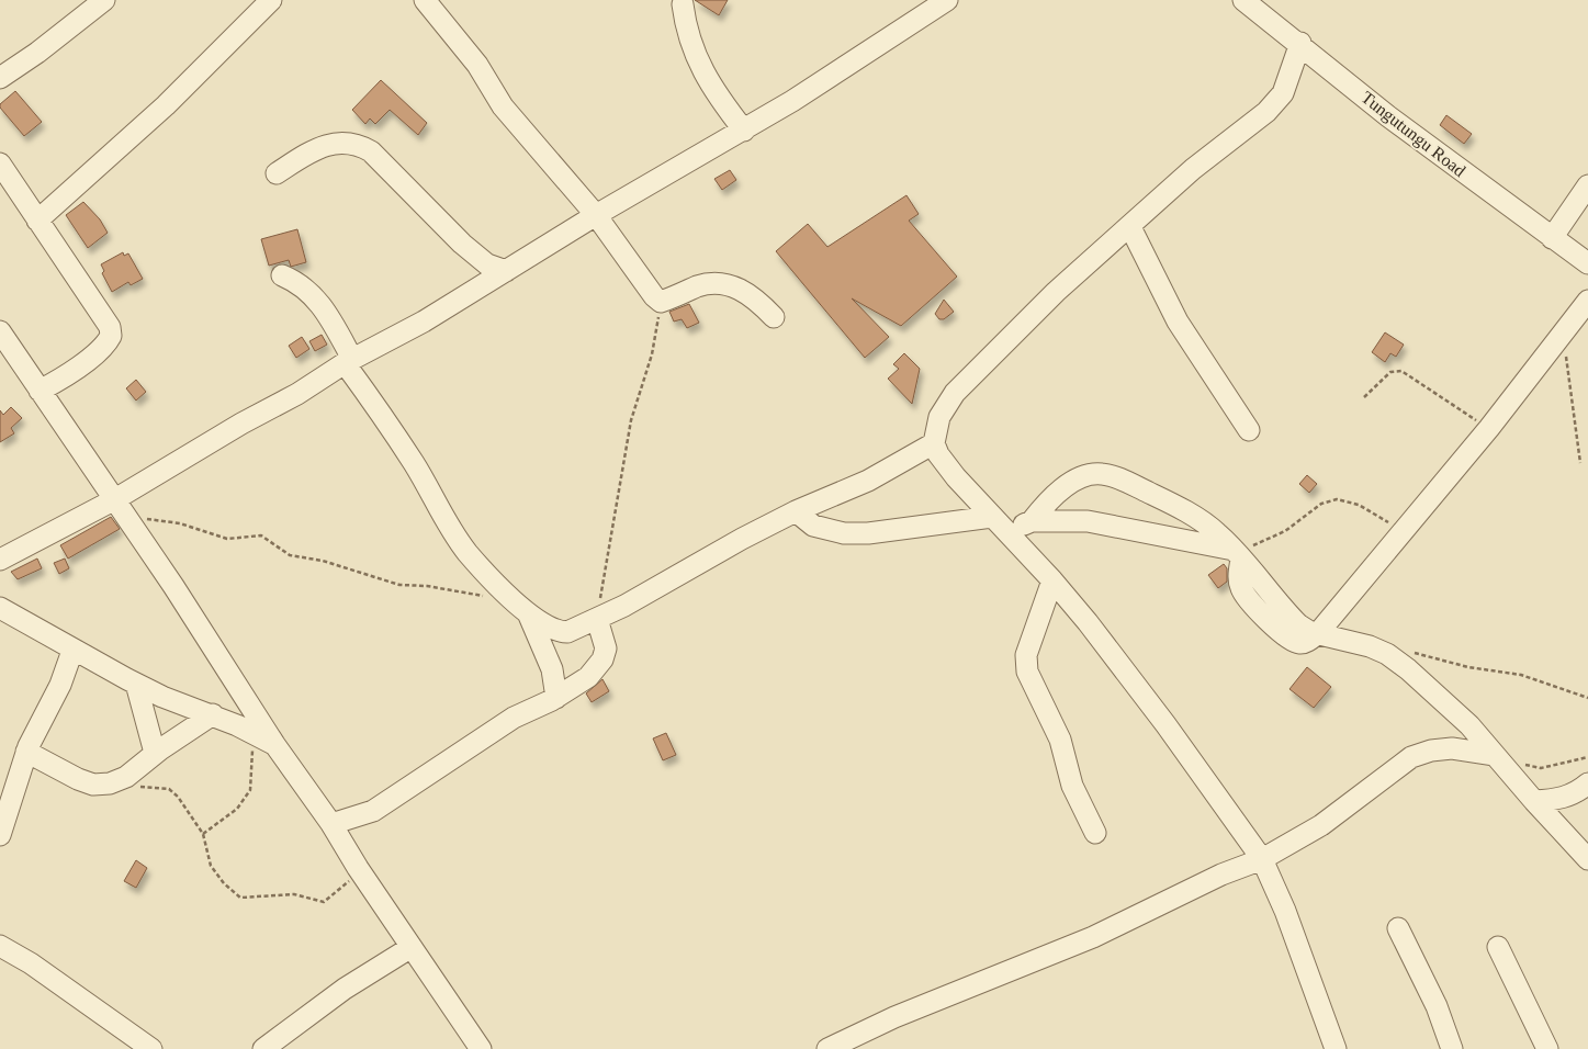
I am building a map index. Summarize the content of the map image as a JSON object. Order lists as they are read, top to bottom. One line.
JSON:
{"streets":{"street":["Tungutungu Road"]}}
